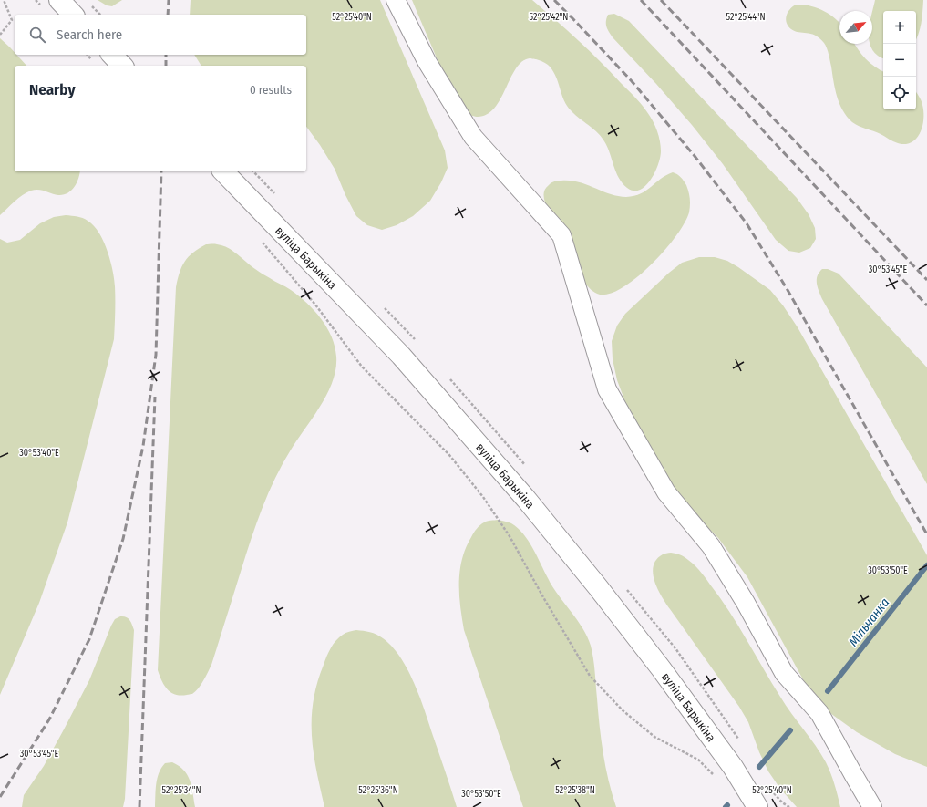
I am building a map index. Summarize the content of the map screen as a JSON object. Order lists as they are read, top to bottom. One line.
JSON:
{"streets":{"main road":["вуліца Барыкіна"]},"water":["Мільчанка"],"north":"top right","page":{"map_buttons":["+","−"],"search":"Search here","heading":["Nearby","0 results"]},"coordinates":["52°25'40\"N","52°25'42\"N","52°25'44\"N","30°53'45\"E","30°53'40\"E","30°53'50\"E","52°25'34\"N","52°25'36\"N","52°25'38\"N"]}
